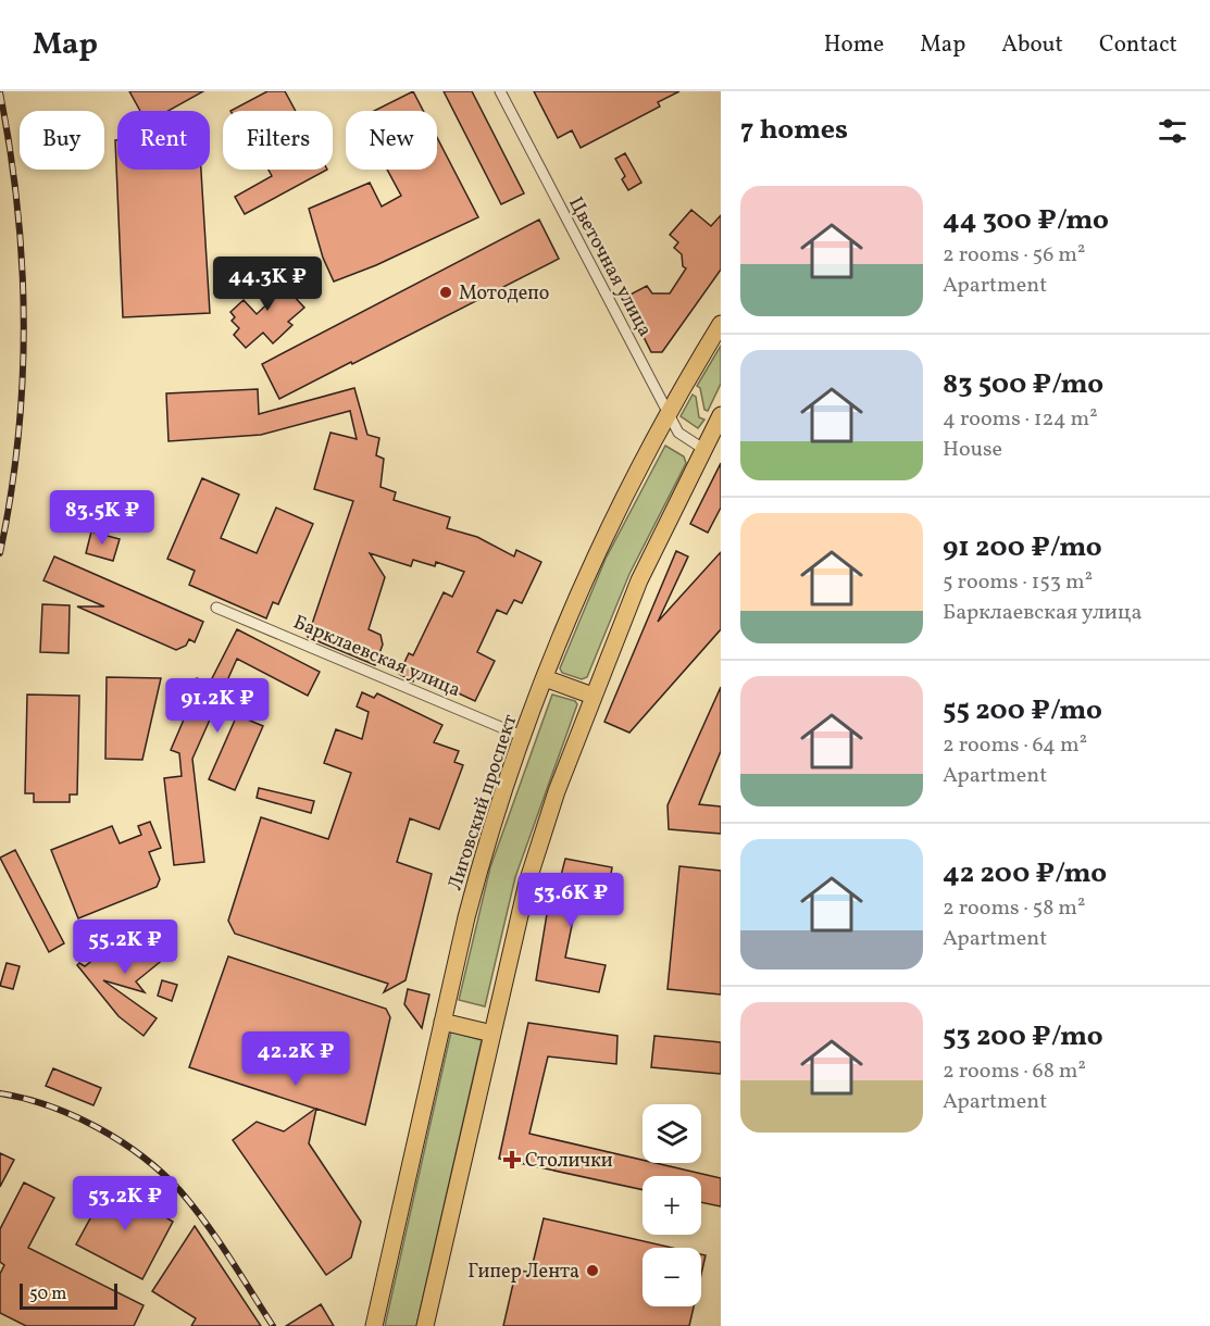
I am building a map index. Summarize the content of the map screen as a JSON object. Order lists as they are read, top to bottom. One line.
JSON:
{"streets":{"main road":["Лиговский проспект"],"street":["Цветочная улица","Барклаевская улица"]},"crossings":[["Цветочная улица","Лиговский проспект"],["Барклаевская улица","Лиговский проспект"]],"places":{"other":["Мотодепо","Гипер Лента"],"health":["Столички"]},"scale_bar":"50 m","page":{"header":"Map","nav":["Home","Map","About","Contact"],"heading":"7 homes","chip":["Buy","Rent","Filters","New"],"list":[{"name":"44 300 ₽/mo","note":"2 rooms · 56 m² · Apartment"},{"name":"83 500 ₽/mo","note":"4 rooms · 124 m² · House"},{"name":"91 200 ₽/mo","note":"5 rooms · 153 m² · Барклаевская улица"},{"name":"55 200 ₽/mo","note":"2 rooms · 64 m² · Apartment"},{"name":"42 200 ₽/mo","note":"2 rooms · 58 m² · Apartment"},{"name":"53 200 ₽/mo","note":"2 rooms · 68 m² · Apartment"}],"price":["44.3K ₽","83.5K ₽","91.2K ₽","53.6K ₽","55.2K ₽","42.2K ₽","53.2K ₽"],"map_buttons":["+","−"],"scale":"50 m"}}
